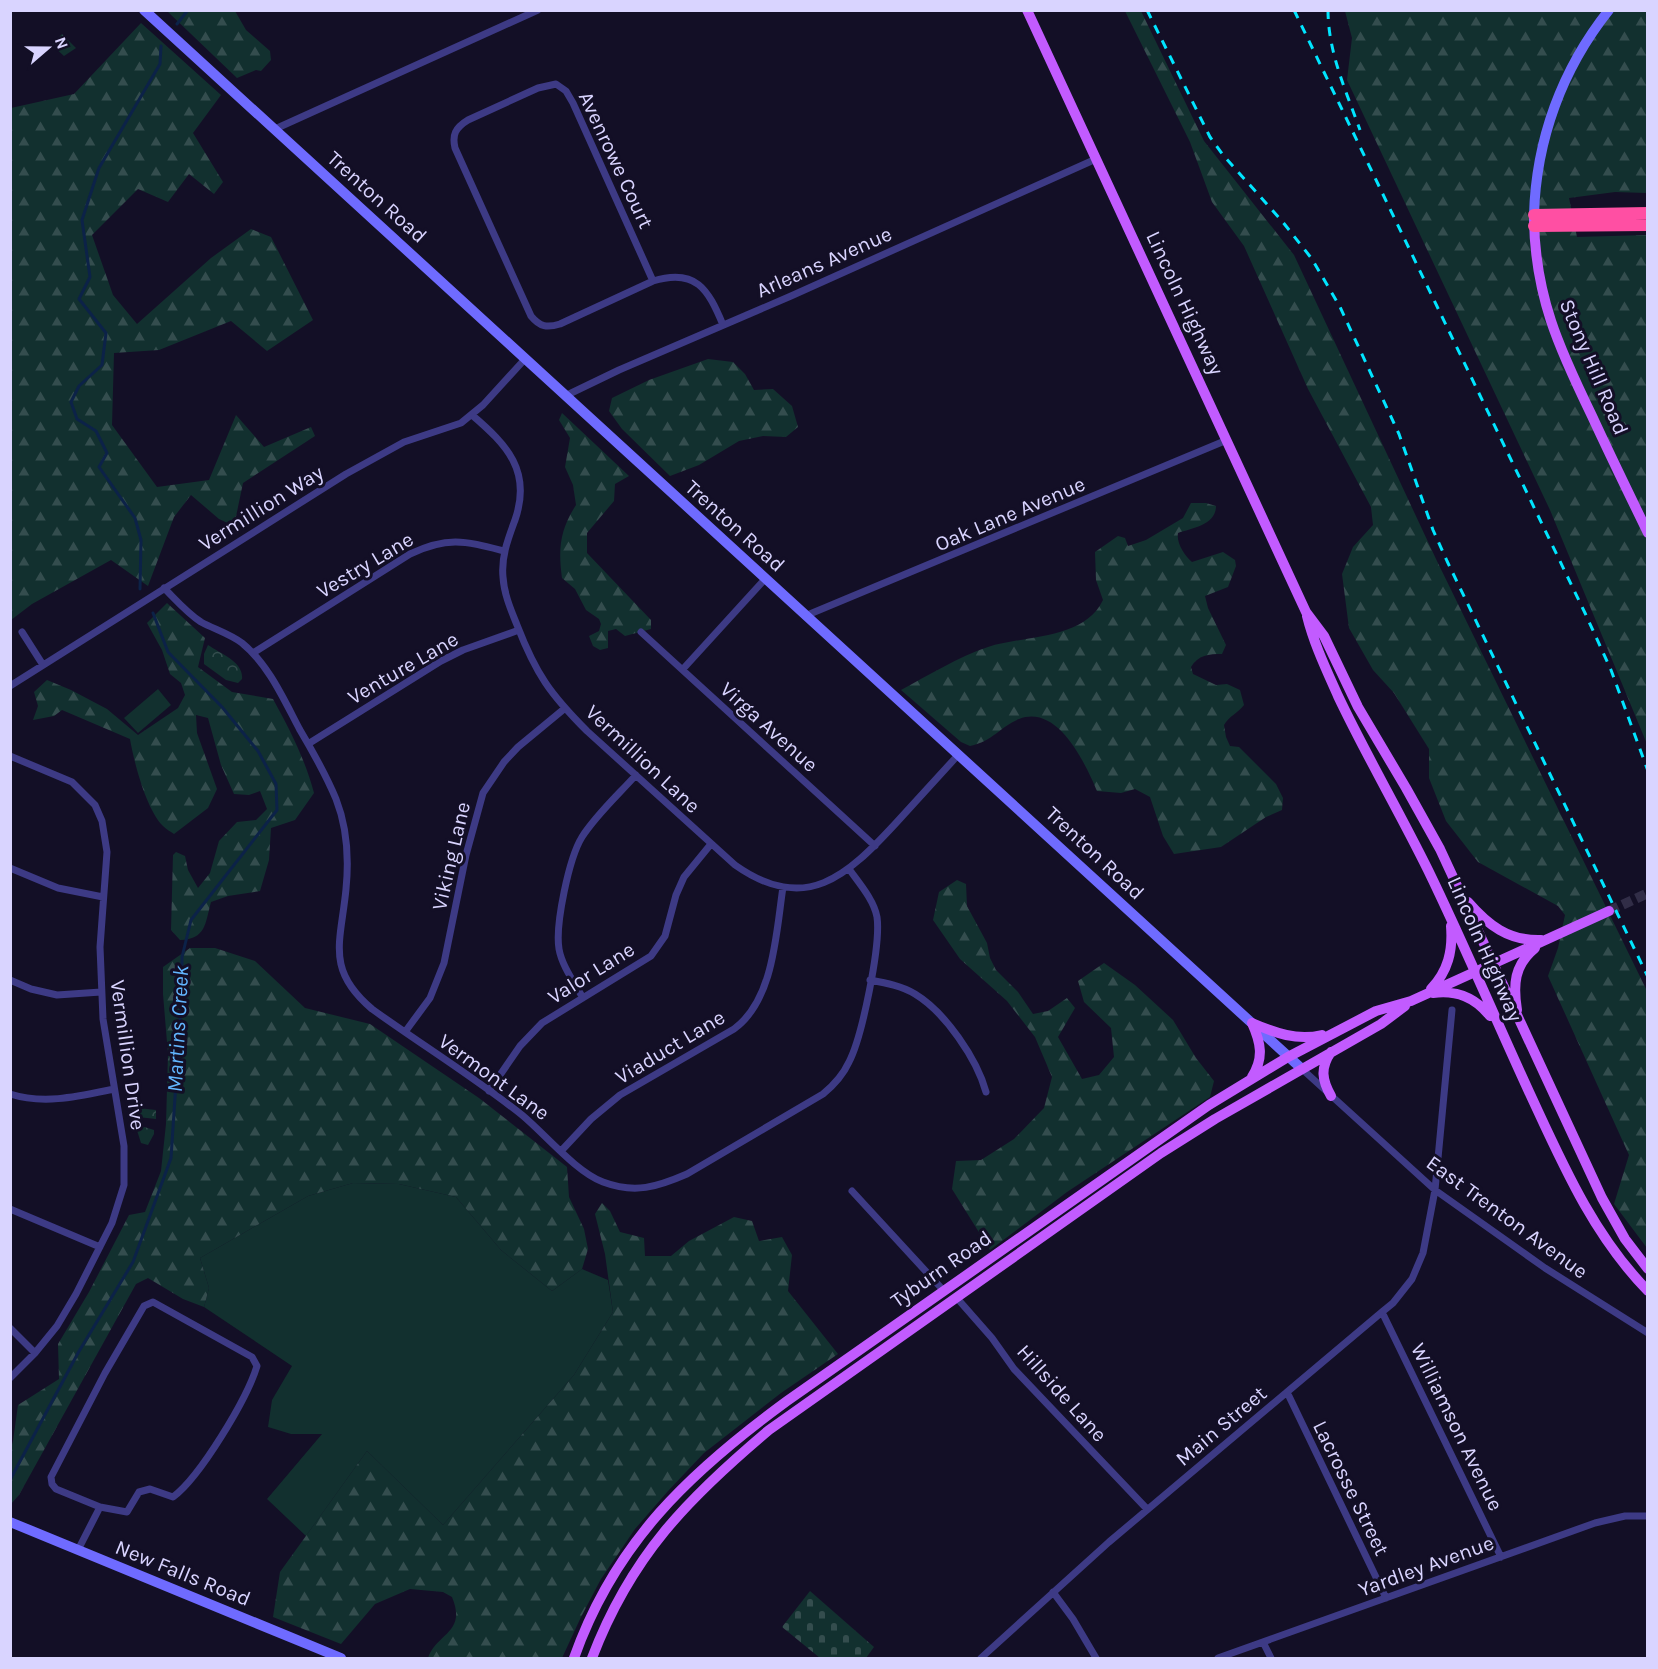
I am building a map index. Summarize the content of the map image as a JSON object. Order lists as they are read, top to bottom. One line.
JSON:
{"streets":{"main road":["Trenton Road","Lincoln Highway","Stony Hill Road","Tyburn Road","New Falls Road"],"street":["Avenrowe Court","Arleans Avenue","Vermillion Way","Oak Lane Avenue","Vestry Lane","Venture Lane","Virga Avenue","Vermillion Lane","Viking Lane","Valor Lane","Viaduct Lane","Vermillion Drive","Vermont Lane","East Trenton Avenue","Hillside Lane","Main Street","Williamson Avenue","Lacrosse Street","Yardley Avenue"]},"crossings":[["Trenton Road","Arleans Avenue"],["Trenton Road","Vermillion Way"],["Trenton Road","Oak Lane Avenue"],["Trenton Road","Vermillion Lane"],["Trenton Road","East Trenton Avenue"],["Trenton Road","Tyburn Road"],["Arleans Avenue","Lincoln Highway"],["Lincoln Highway","Oak Lane Avenue"],["Lincoln Highway","Tyburn Road"],["Vermillion Way","Vermillion Lane"],["Vermillion Way","Vermont Lane"],["Vestry Lane","Vermillion Lane"],["Vestry Lane","Vermont Lane"],["Venture Lane","Vermillion Lane"],["Venture Lane","Vermont Lane"],["Virga Avenue","Vermillion Lane"],["Vermillion Lane","Viking Lane"],["Vermillion Lane","Valor Lane"],["Vermillion Lane","Viaduct Lane"],["Vermillion Lane","Vermont Lane"],["Viking Lane","Vermont Lane"],["Valor Lane","Vermont Lane"],["Viaduct Lane","Vermont Lane"],["East Trenton Avenue","Tyburn Road"],["East Trenton Avenue","Main Street"],["Tyburn Road","Hillside Lane"],["Hillside Lane","Main Street"],["Main Street","Williamson Avenue"],["Main Street","Lacrosse Street"],["Williamson Avenue","Yardley Avenue"],["Lacrosse Street","Yardley Avenue"]],"water":["Martins Creek"],"north":"right"}
